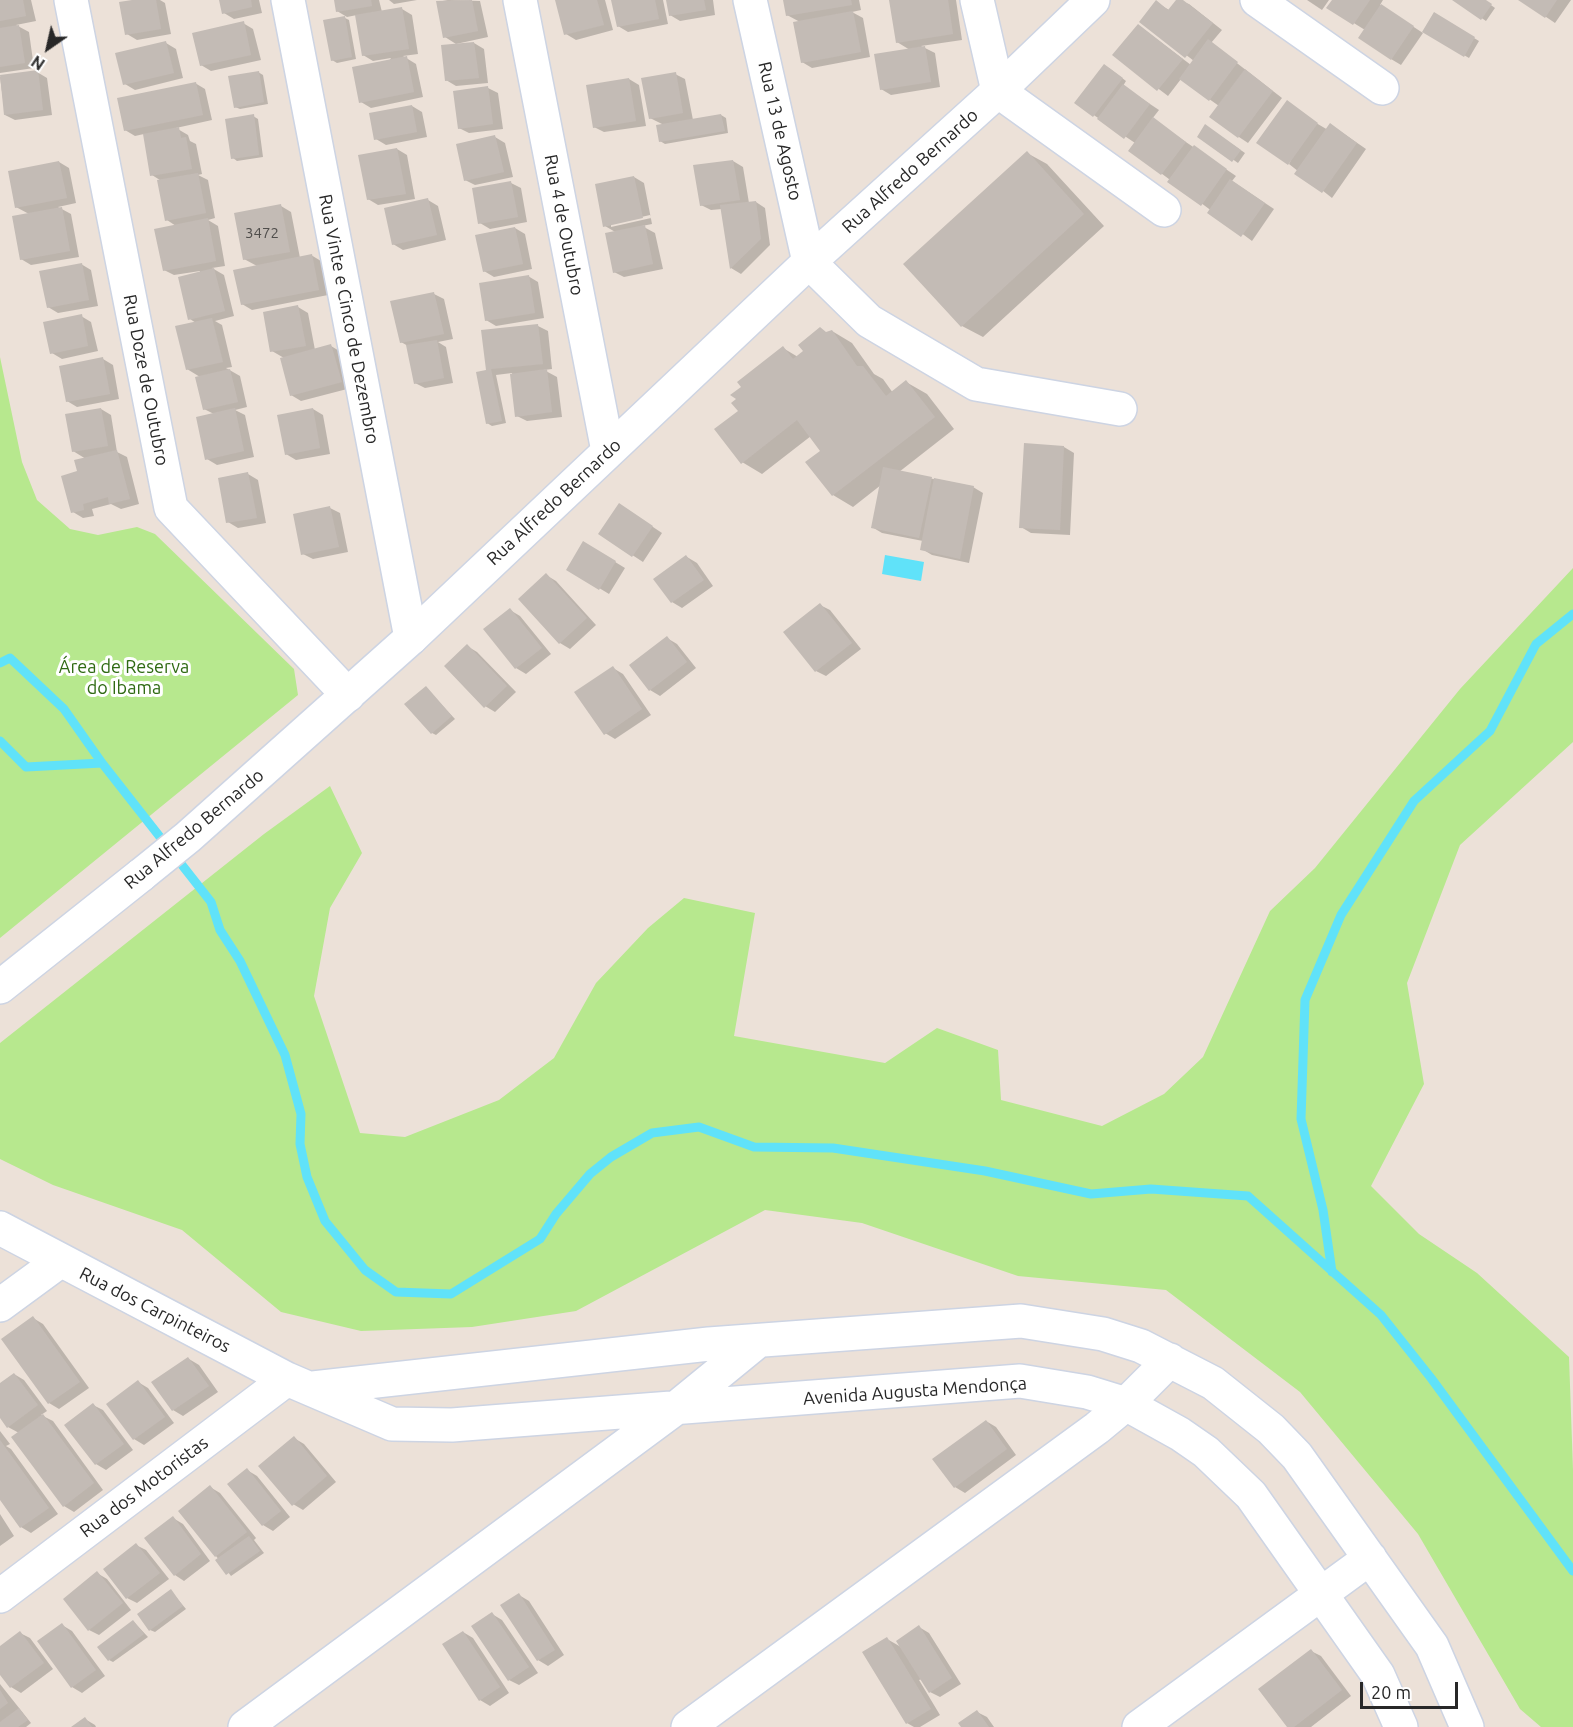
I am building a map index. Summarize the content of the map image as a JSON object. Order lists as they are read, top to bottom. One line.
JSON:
{"streets":{"street":["Rua 13 de Agosto","Rua Alfredo Bernardo","Rua 4 de Outubro","Rua Vinte e Cinco de Dezembro","Rua Doze de Outubro","Rua dos Carpinteiros","Avenida Augusta Mendonça","Rua dos Motoristas"]},"crossings":[["Rua 13 de Agosto","Rua Alfredo Bernardo"],["Rua Alfredo Bernardo","Rua 4 de Outubro"],["Rua Alfredo Bernardo","Rua Vinte e Cinco de Dezembro"],["Rua Alfredo Bernardo","Rua Doze de Outubro"],["Rua dos Carpinteiros","Avenida Augusta Mendonça"],["Rua dos Carpinteiros","Rua dos Motoristas"],["Avenida Augusta Mendonça","Rua dos Motoristas"]],"parks":["Área de Reserva do Ibama"],"house_numbers":["3472"],"scale_bar":"20 m","north":"bottom left"}
